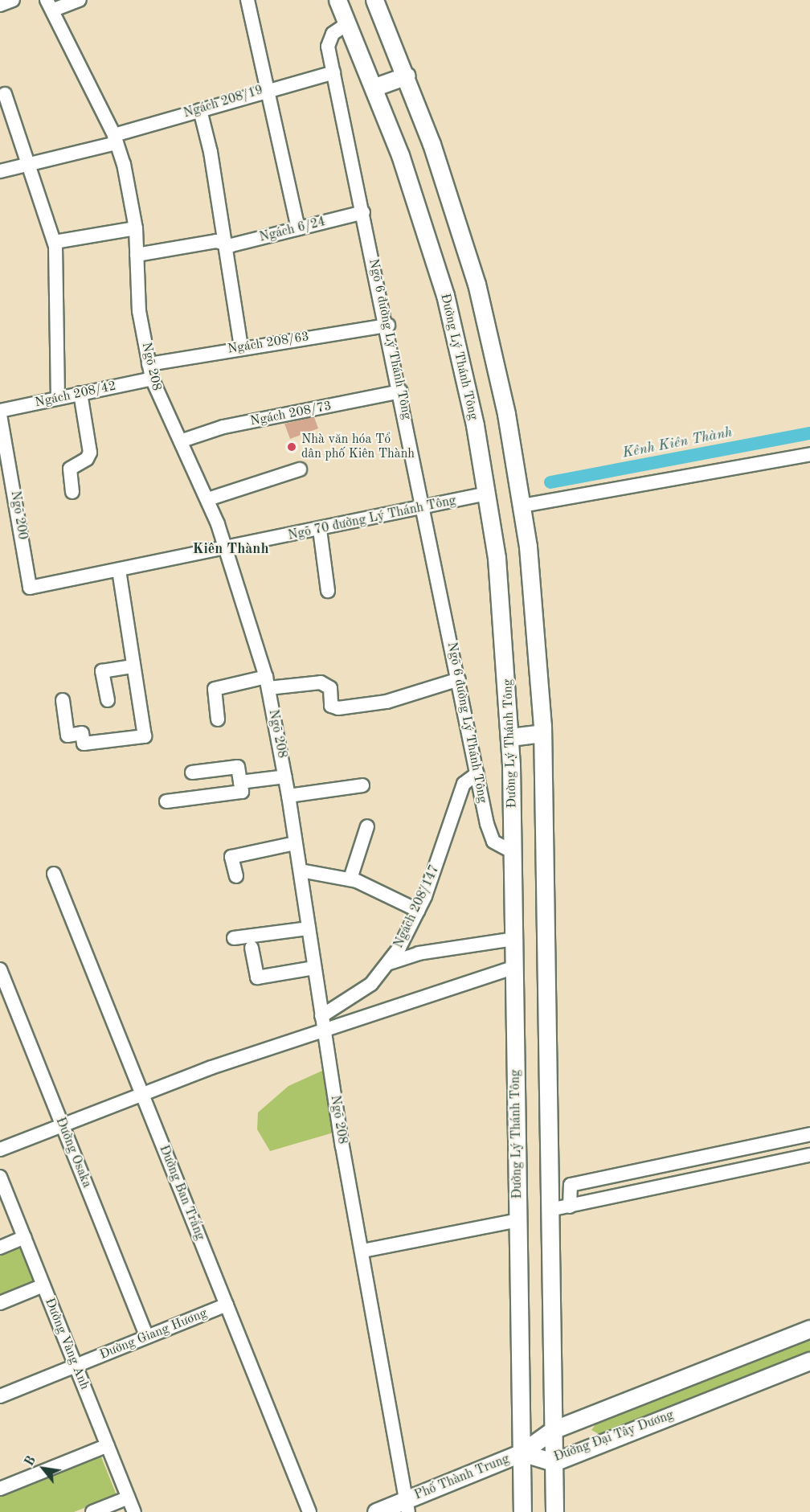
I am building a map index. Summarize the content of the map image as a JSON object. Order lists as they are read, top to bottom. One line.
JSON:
{"streets":{"main road":["Đường Lý Thánh Tông","Đường Đại Tây Dương","Phố Thành Trung"],"street":["Ngách 208/19","Ngách 6/24","Ngõ 6 đường Lý Thánh Tông","Ngách 208/63","Ngõ 208","Ngách 208/42","Ngách 208/73","Ngõ 200","Ngõ 70 đường Lý Thánh Tông","Ngách 208/147","Đường Osaka","Đường Ban Trắng","Đường Giang Hương","Đường Vàng Anh"]},"crossings":[["Ngách 208/19","Ngõ 6 đường Lý Thánh Tông"],["Ngách 208/19","Ngõ 208"],["Ngách 6/24","Ngõ 6 đường Lý Thánh Tông"],["Ngách 6/24","Ngõ 208"],["Ngõ 6 đường Lý Thánh Tông","Ngách 208/63"],["Ngõ 6 đường Lý Thánh Tông","Đường Lý Thánh Tông"],["Ngõ 6 đường Lý Thánh Tông","Ngách 208/73"],["Ngõ 6 đường Lý Thánh Tông","Ngõ 70 đường Lý Thánh Tông"],["Ngõ 6 đường Lý Thánh Tông","Ngách 208/147"],["Ngách 208/63","Ngõ 208"],["Đường Lý Thánh Tông","Ngõ 70 đường Lý Thánh Tông"],["Đường Lý Thánh Tông","Đường Đại Tây Dương"],["Đường Lý Thánh Tông","Phố Thành Trung"],["Ngõ 208","Ngách 208/42"],["Ngõ 208","Ngách 208/73"],["Ngõ 208","Ngõ 70 đường Lý Thánh Tông"],["Ngõ 208","Ngách 208/147"],["Ngõ 208","Phố Thành Trung"],["Ngõ 200","Ngõ 70 đường Lý Thánh Tông"],["Đường Osaka","Đường Giang Hương"],["Đường Ban Trắng","Đường Giang Hương"],["Đường Giang Hương","Đường Vàng Anh"],["Đường Đại Tây Dương","Phố Thành Trung"]],"districts":["Kiên Thành"],"water":["Kênh Kiên Thành"],"places":["Nhà văn hóa Tổ dân phố Kiên Thành"],"north":"top left"}
